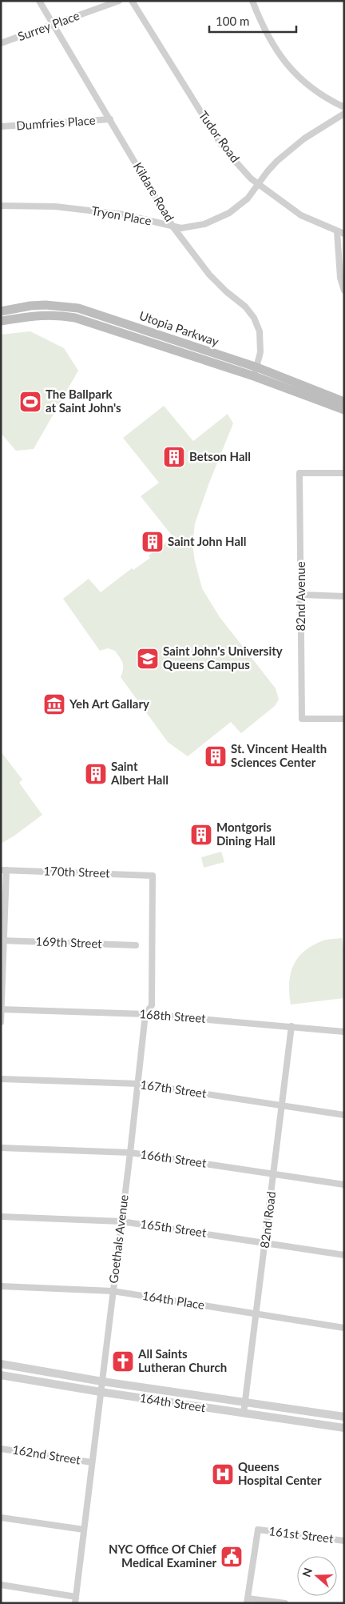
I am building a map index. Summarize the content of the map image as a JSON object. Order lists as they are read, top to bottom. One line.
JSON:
{"streets":{"main road":["Utopia Parkway"],"street":["Surrey Place","Dumfries Place","Tudor Road","Kildare Road","Tryon Place","82nd Avenue","170th Street","169th Street","168th Street","167th Street","166th Street","82nd Road","165th Street","Goethals Avenue","164th Place","164th Street","162nd Street","161st Street"]},"crossings":[["Surrey Place","Kildare Road"],["Dumfries Place","Kildare Road"],["Tudor Road","Tryon Place"],["Kildare Road","Tryon Place"],["Kildare Road","Utopia Parkway"],["170th Street","Goethals Avenue"],["168th Street","82nd Road"],["168th Street","Goethals Avenue"],["167th Street","82nd Road"],["167th Street","Goethals Avenue"],["166th Street","82nd Road"],["166th Street","Goethals Avenue"],["82nd Road","165th Street"],["82nd Road","164th Place"],["82nd Road","164th Street"],["165th Street","Goethals Avenue"],["Goethals Avenue","164th Place"],["Goethals Avenue","164th Street"],["Goethals Avenue","162nd Street"]],"places":{"sports":["The Ballpark at Saint John's"],"building":["Betson Hall","Saint John Hall","St. Vincent Health Sciences Center","Saint Albert Hall","Montgoris Dining Hall"],"school or university":["Saint John's University Queens Campus"],"museum":["Yeh Art Gallary"],"church":["All Saints Lutheran Church"],"hospital":["Queens Hospital Center"],"public building":["NYC Office Of Chief Medical Examiner"]},"scale_bar":"100 m","north":"left"}
